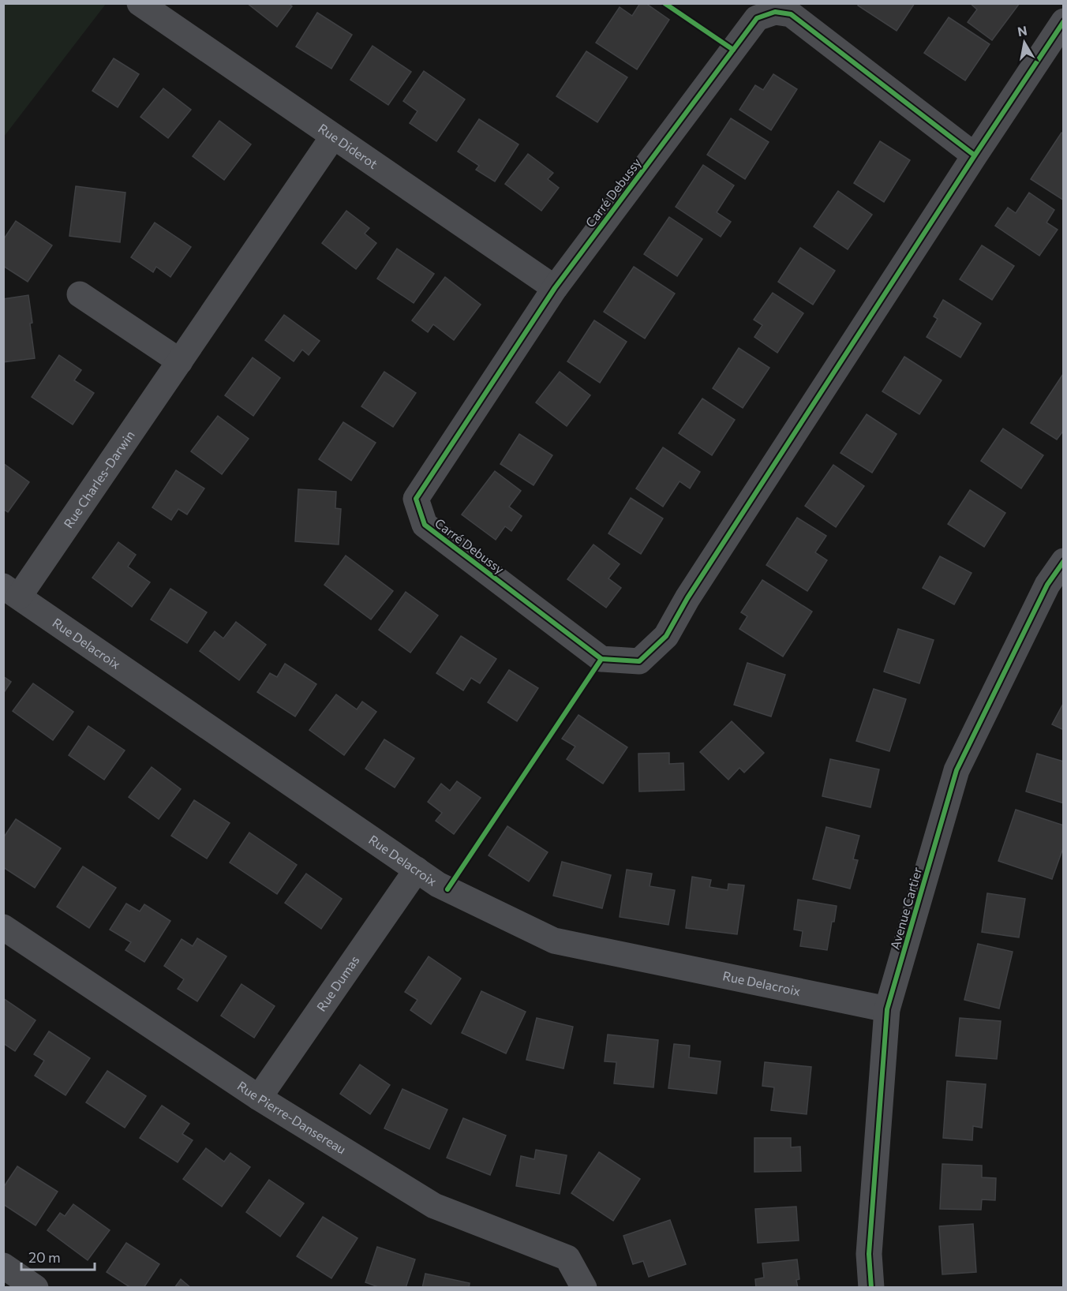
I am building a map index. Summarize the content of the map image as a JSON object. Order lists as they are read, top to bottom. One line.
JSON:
{"streets":{"street":["Rue Diderot","Carré Debussy","Rue Charles-Darwin","Rue Delacroix","Avenue Cartier","Rue Dumas","Rue Pierre-Dansereau"]},"crossings":[["Rue Diderot","Carré Debussy"],["Rue Diderot","Rue Charles-Darwin"],["Rue Charles-Darwin","Rue Delacroix"],["Rue Delacroix","Avenue Cartier"],["Rue Delacroix","Rue Dumas"],["Rue Dumas","Rue Pierre-Dansereau"]],"scale_bar":"20 m","north":"top"}
